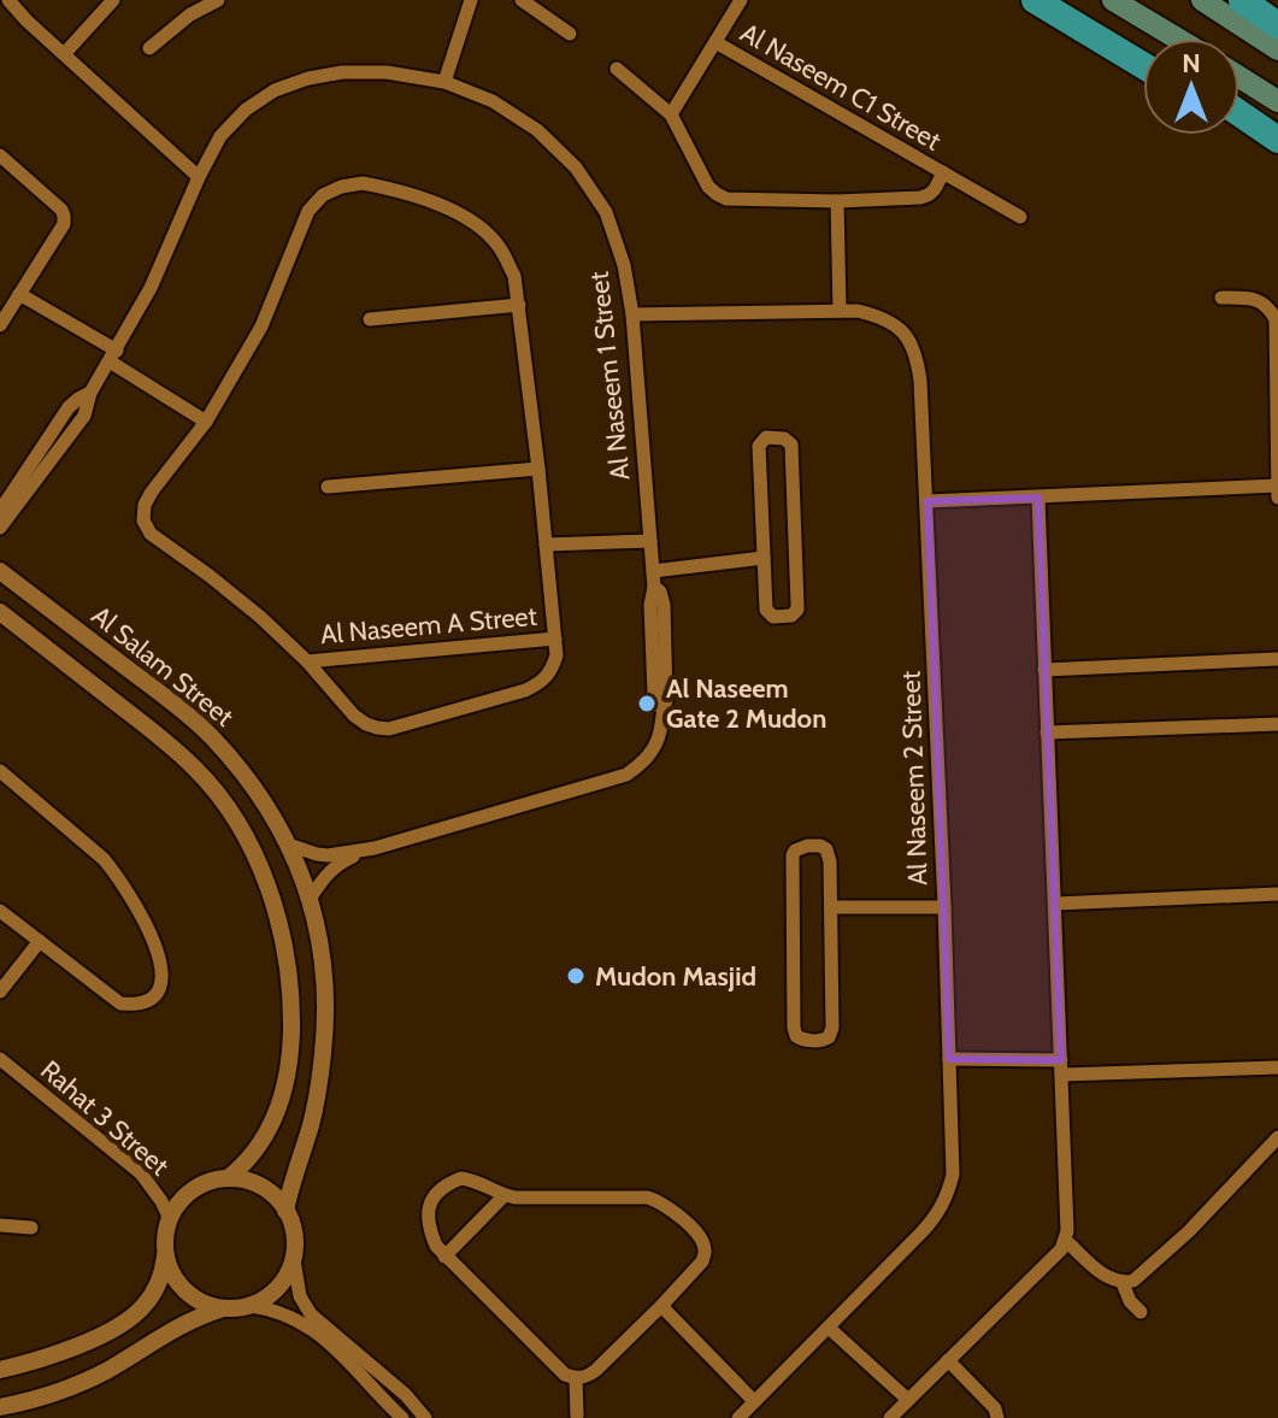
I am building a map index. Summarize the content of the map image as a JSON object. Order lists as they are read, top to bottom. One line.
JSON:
{"streets":{"street":["Al Naseem C1 Street","Al Naseem 1 Street","Al Naseem A Street","Al Salam Street","Al Naseem 2 Street","Rahat 3 Street"]},"crossings":[["Al Naseem 1 Street","Al Salam Street"],["Al Naseem 1 Street","Al Naseem 2 Street"],["Al Salam Street","Rahat 3 Street"]],"places":["Al Naseem Gate 2 Mudon","Mudon Masjid"],"north":"top"}
